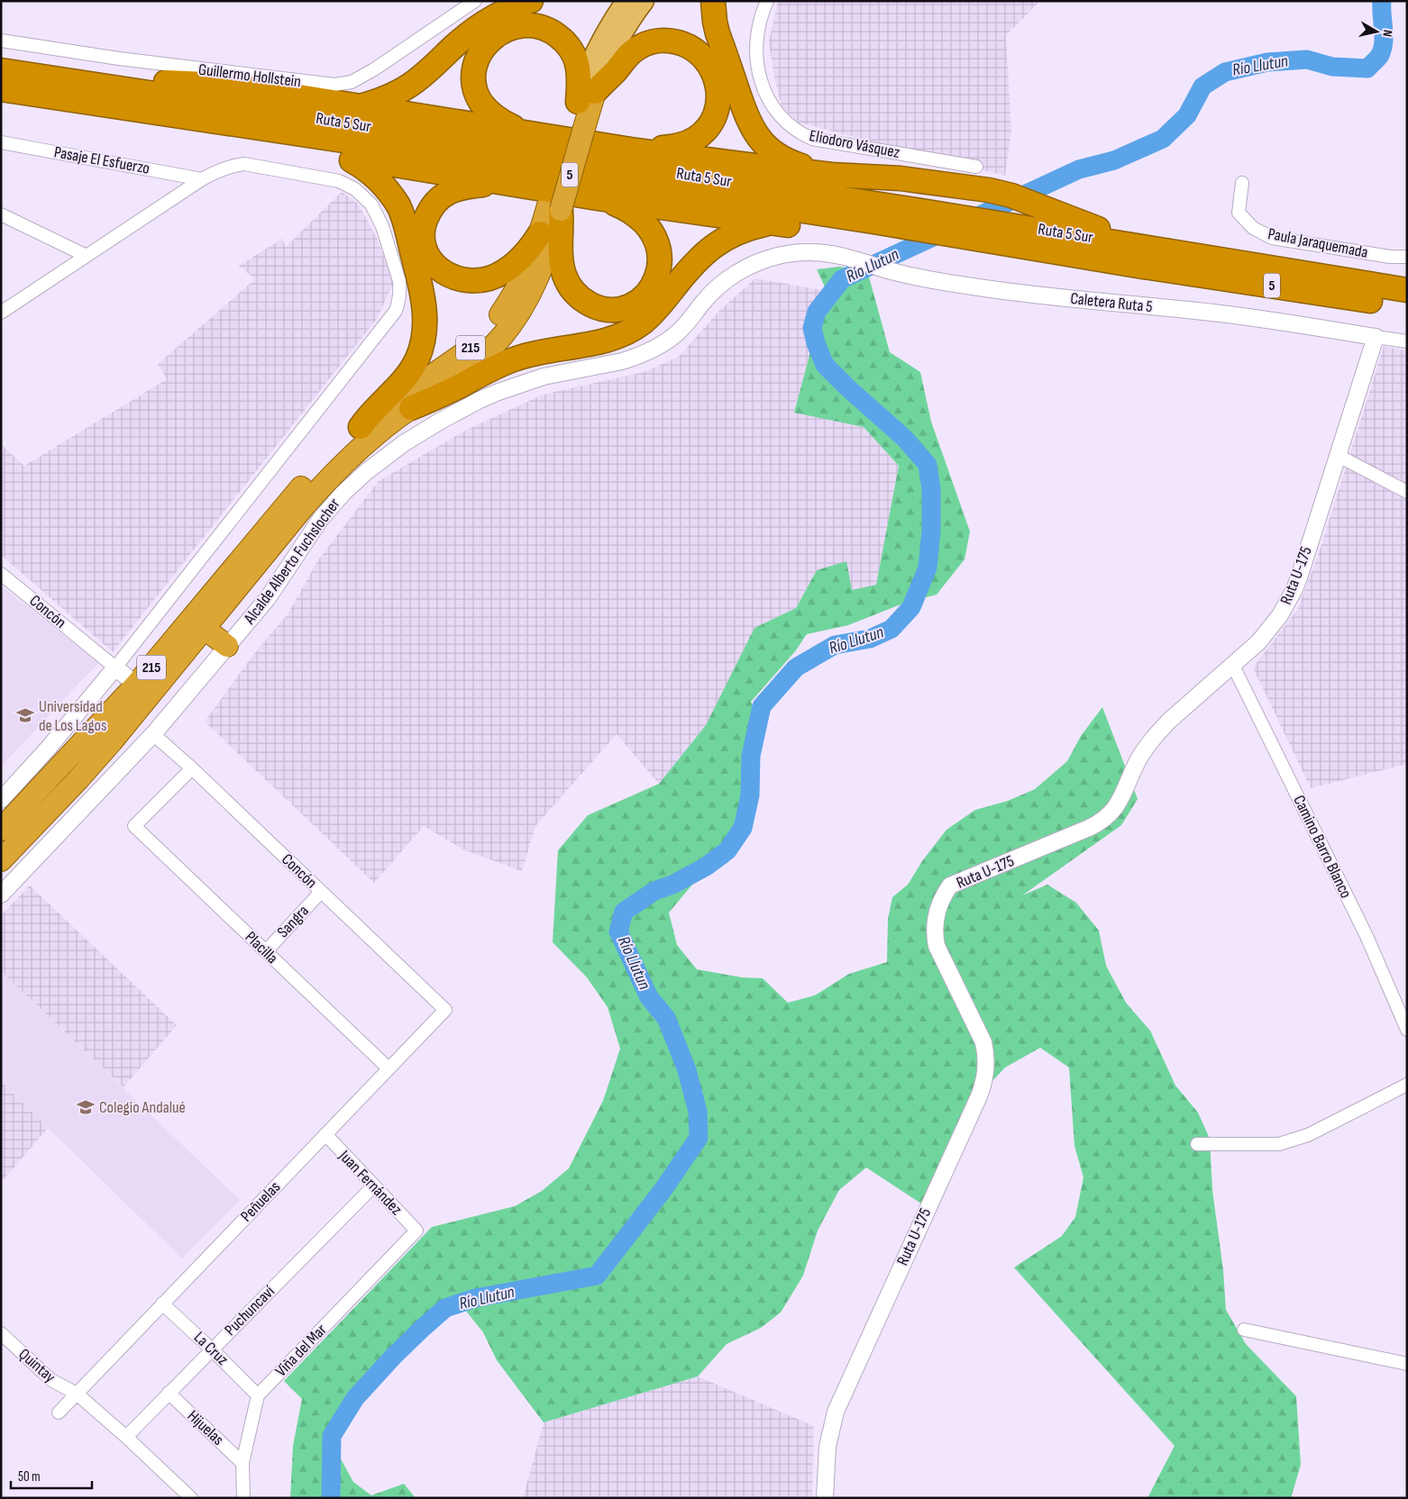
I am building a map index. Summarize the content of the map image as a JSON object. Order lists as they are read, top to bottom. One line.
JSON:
{"streets":{"highway":["Ruta 5 Sur","5","215","Alcalde Alberto Fuchslocher"],"street":["Guillermo Hollstein","Eliodoro Vásquez","Pasaje El Esfuerzo","Paula Jaraquemada","Caletera Ruta 5","Ruta U-175","Concón","Camino Barro Blanco","Sangra","Placilla","Juan Fernández","Peñuelas","Puchuncaví","La Cruz","Viña del Mar","Quintay","Hijuelas"]},"crossings":[["Caletera Ruta 5","Alcalde Alberto Fuchslocher"],["Caletera Ruta 5","Ruta U-175"],["Alcalde Alberto Fuchslocher","Concón"],["Ruta U-175","Camino Barro Blanco"],["Concón","Sangra"],["Concón","Placilla"],["Concón","Peñuelas"],["Sangra","Placilla"],["Placilla","Peñuelas"],["Juan Fernández","Peñuelas"],["Juan Fernández","Puchuncaví"],["Juan Fernández","Viña del Mar"],["Peñuelas","La Cruz"],["Peñuelas","Quintay"],["Puchuncaví","La Cruz"],["Puchuncaví","Quintay"],["Puchuncaví","Hijuelas"],["La Cruz","Viña del Mar"]],"water":["Río Llutun"],"places":{"school or university":["Universidad de Los Lagos","Colegio Andalué"]},"scale_bar":"50 m","north":"right"}
